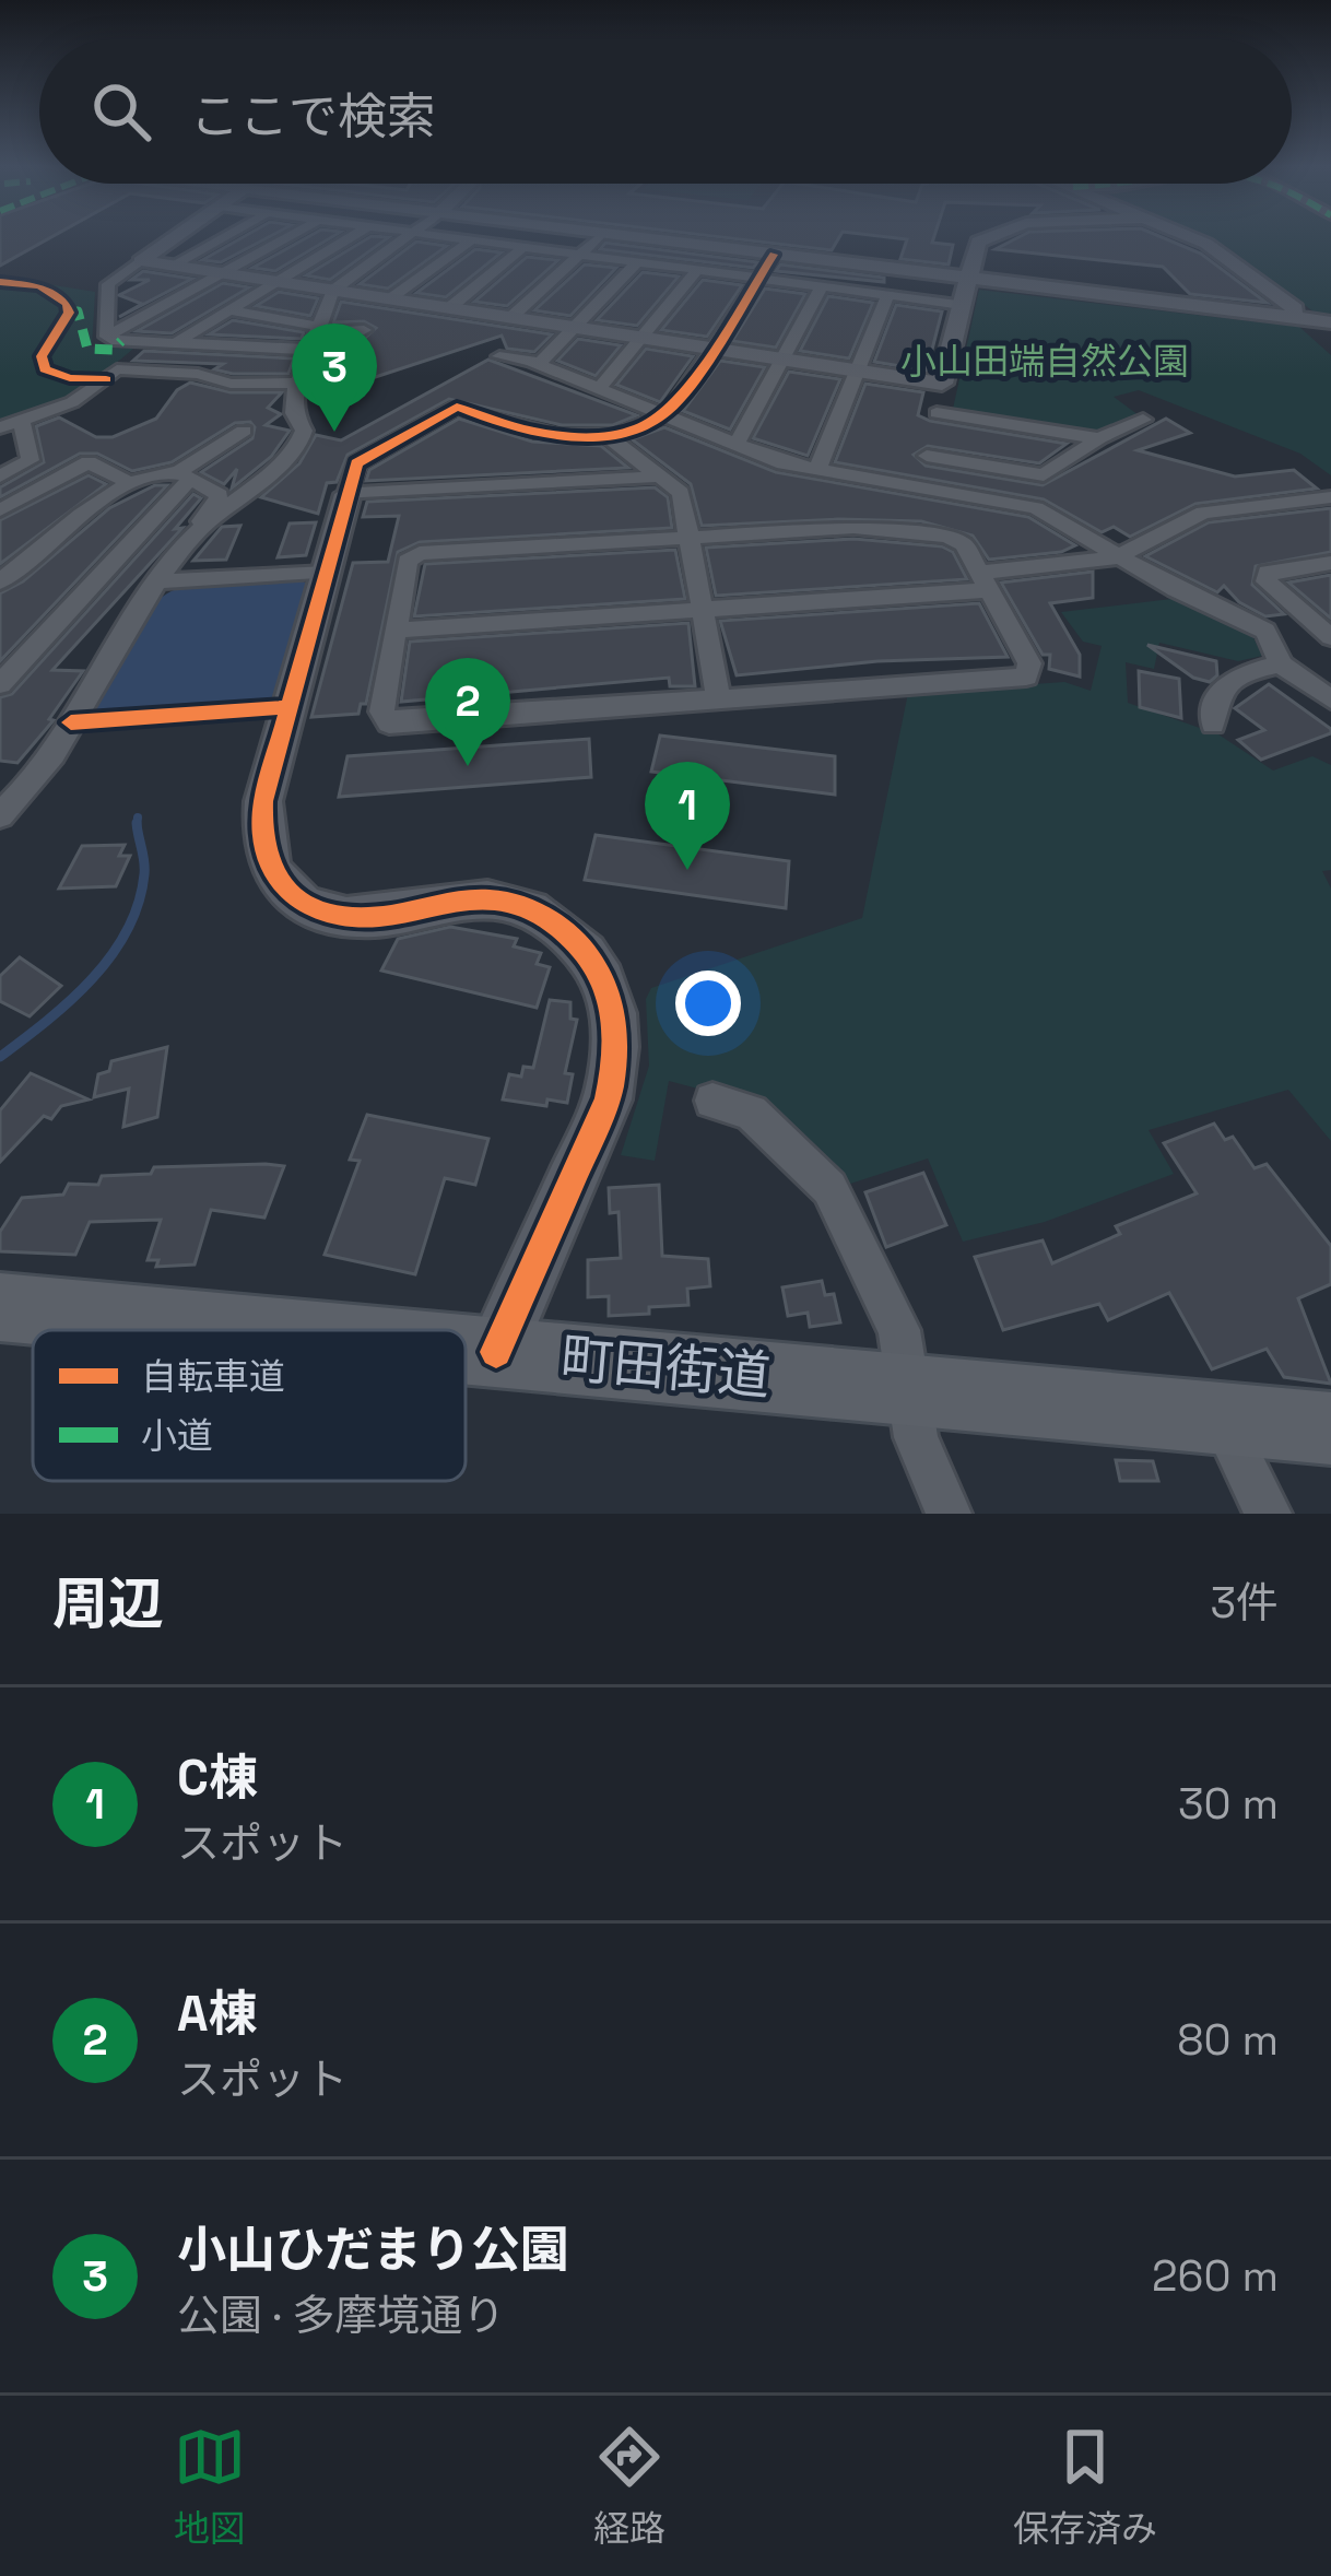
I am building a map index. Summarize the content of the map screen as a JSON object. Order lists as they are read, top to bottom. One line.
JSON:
{"streets":{"main road":["町田街道"]},"parks":["小山田端自然公園"],"legend":["自転車道","小道"],"page":{"search":"ここで検索","pins":["3","2","1"],"heading":["周辺","3件"],"list":[{"mark":"1","name":"C棟","note":"スポット","value":"30 m"},{"mark":"2","name":"A棟","note":"スポット","value":"80 m"},{"mark":"3","name":"小山ひだまり公園","note":"公園 · 多摩境通り","value":"260 m"}],"nav":["地図","経路","保存済み"]}}
